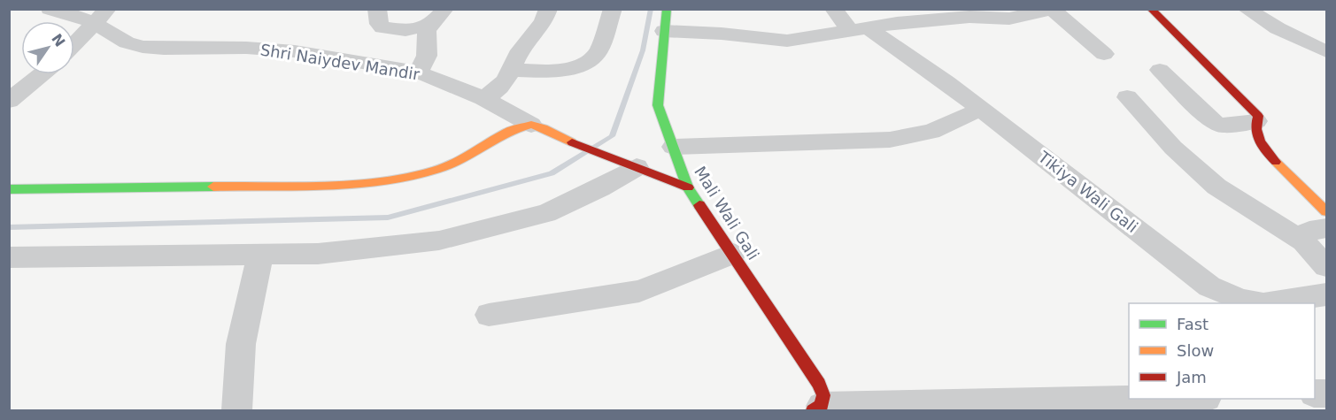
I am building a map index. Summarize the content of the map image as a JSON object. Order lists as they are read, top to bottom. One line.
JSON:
{"streets":{"street":["Shri Naiydev Mandir","Tikiya Wali Gali","Mali Wali Gali"]},"legend":["Fast","Slow","Jam"],"north":"top right"}
